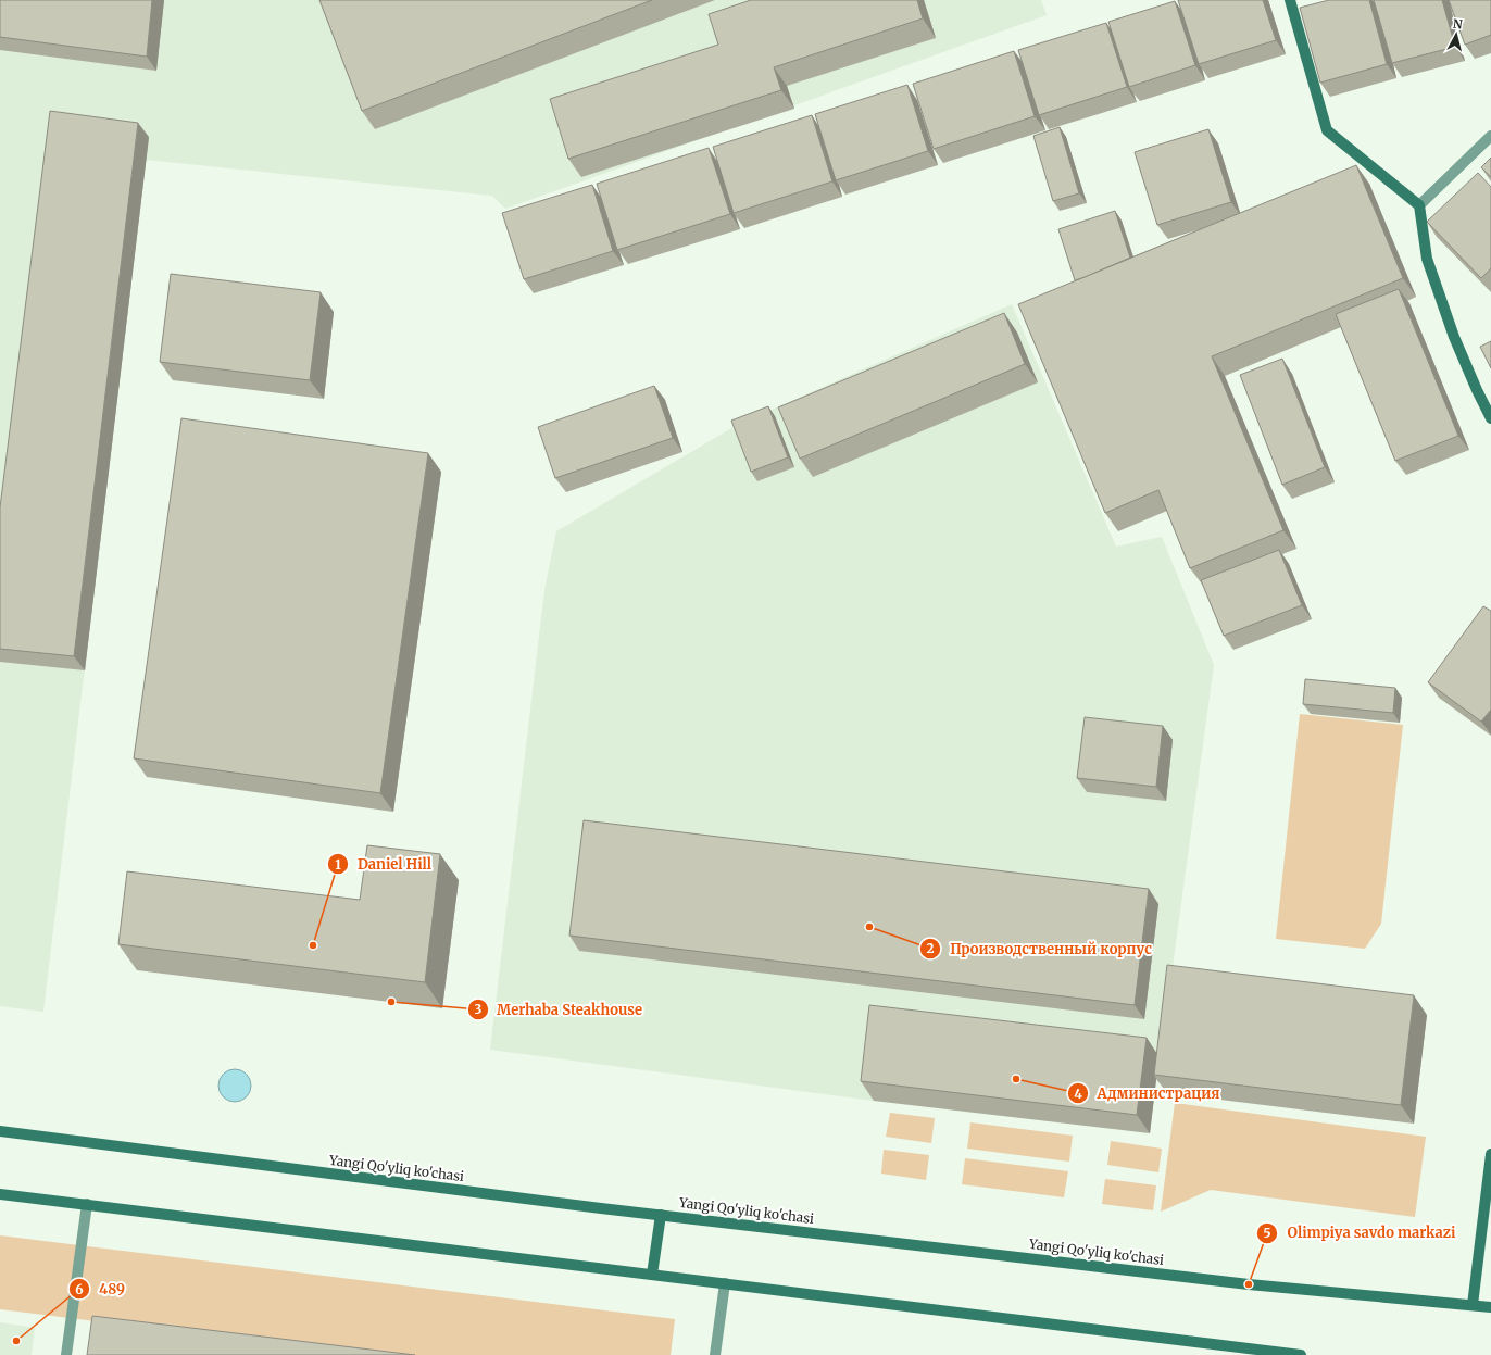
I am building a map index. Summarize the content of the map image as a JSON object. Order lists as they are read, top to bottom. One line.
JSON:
{"streets":{"main road":["Yangi Qo'yliq ko'chasi"]},"places":["Производственный корпус","Daniel Hill","Merhaba Steakhouse","Администрация","Olimpiya savdo markazi","489"],"north":"top"}
